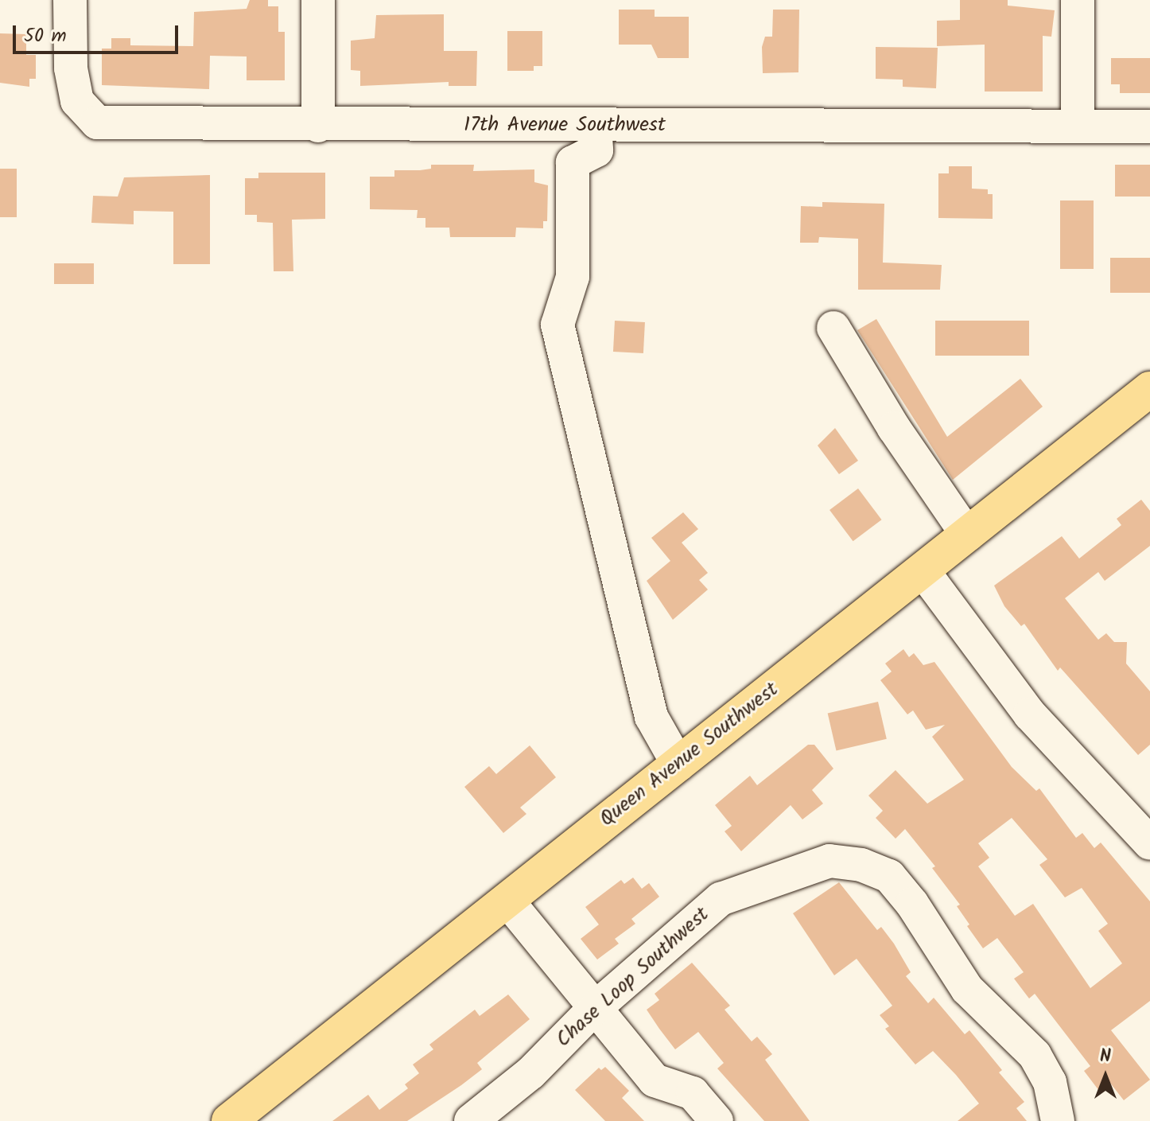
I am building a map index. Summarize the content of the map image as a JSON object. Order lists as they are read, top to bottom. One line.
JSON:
{"streets":{"main road":["Queen Avenue Southwest"],"street":["17th Avenue Southwest","Chase Loop Southwest"]},"scale_bar":"50 m","north":"top"}
